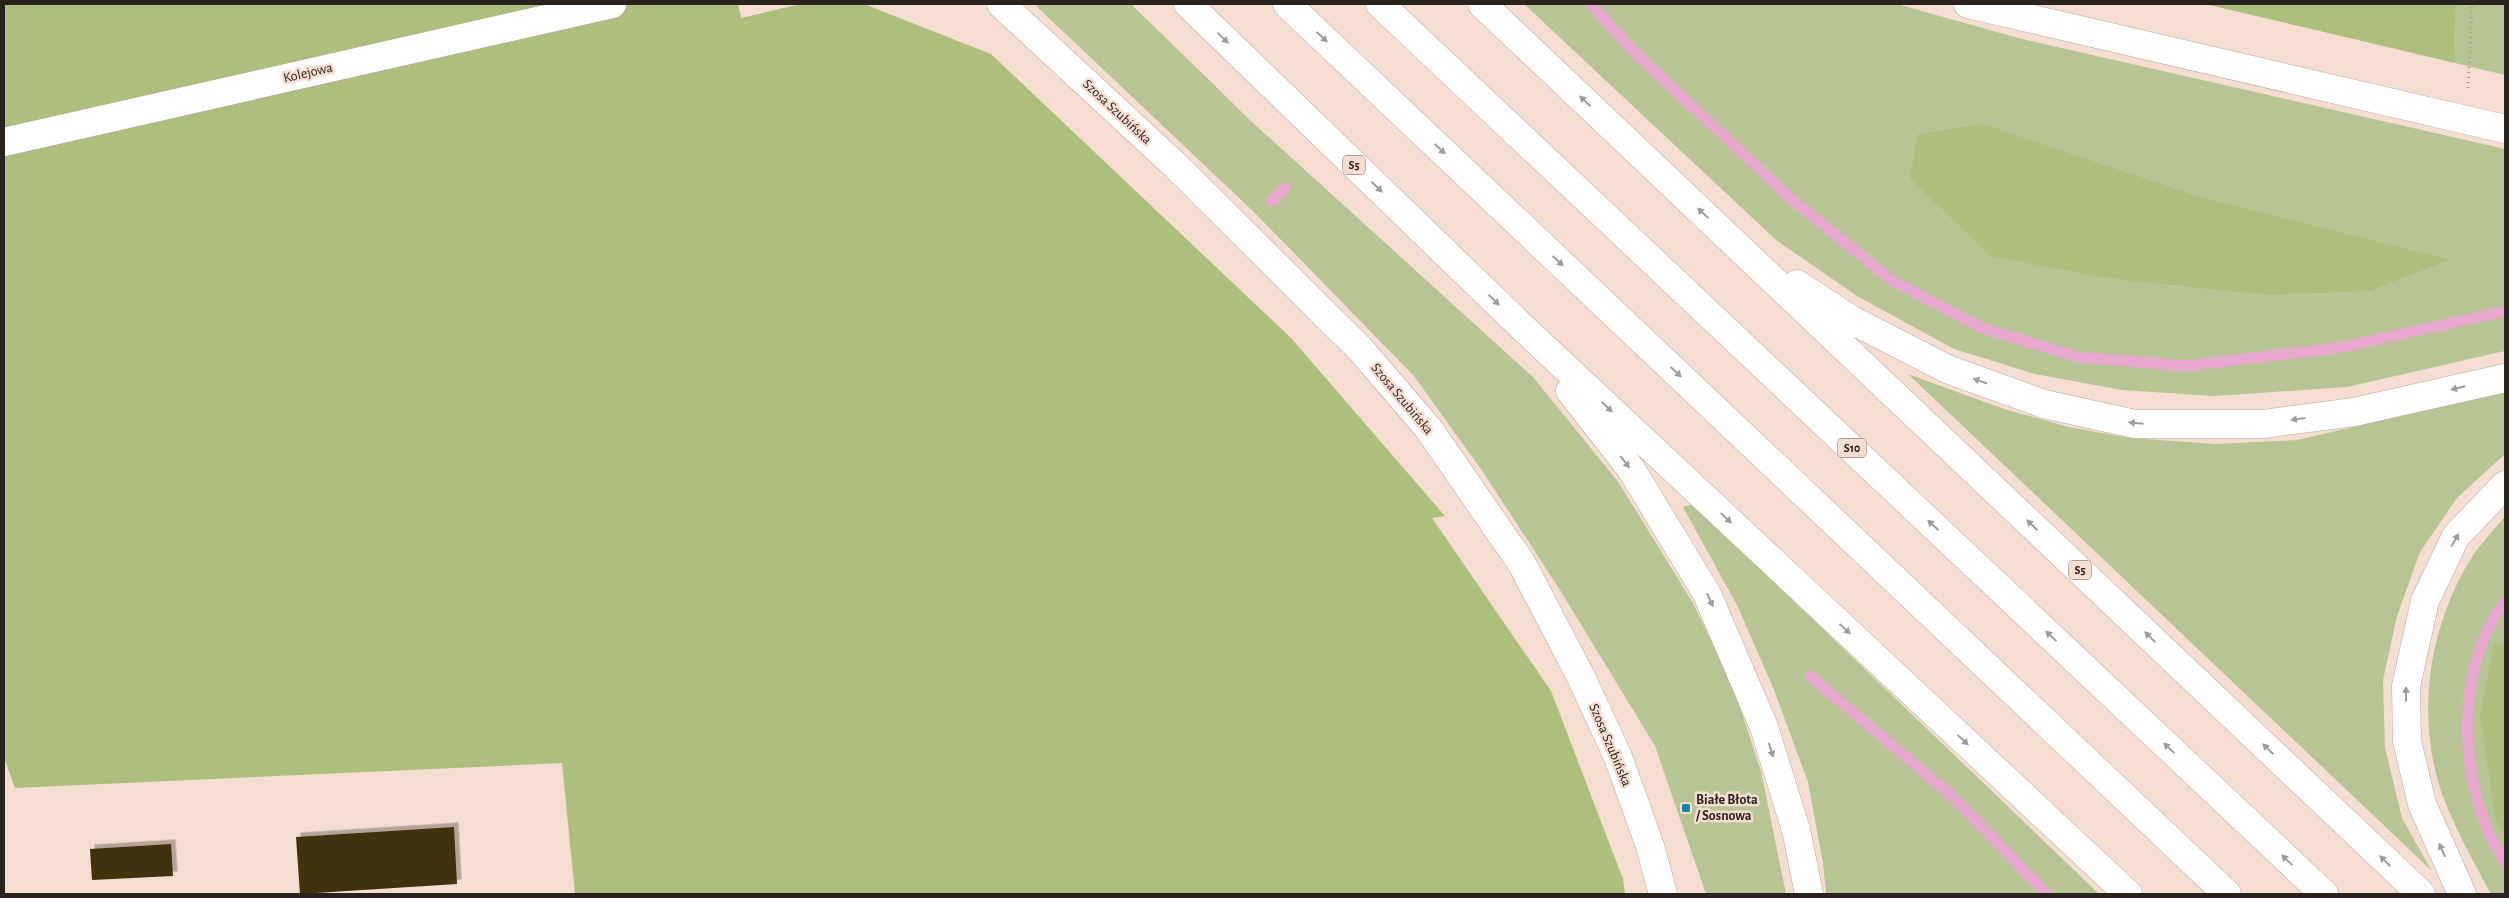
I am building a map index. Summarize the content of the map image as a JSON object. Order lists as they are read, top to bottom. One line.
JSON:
{"streets":{"main road":["Kolejowa","Szosa Szubińska","S5","S10"]},"places":{"transit":["Białe Błota / Sosnowa"]}}
